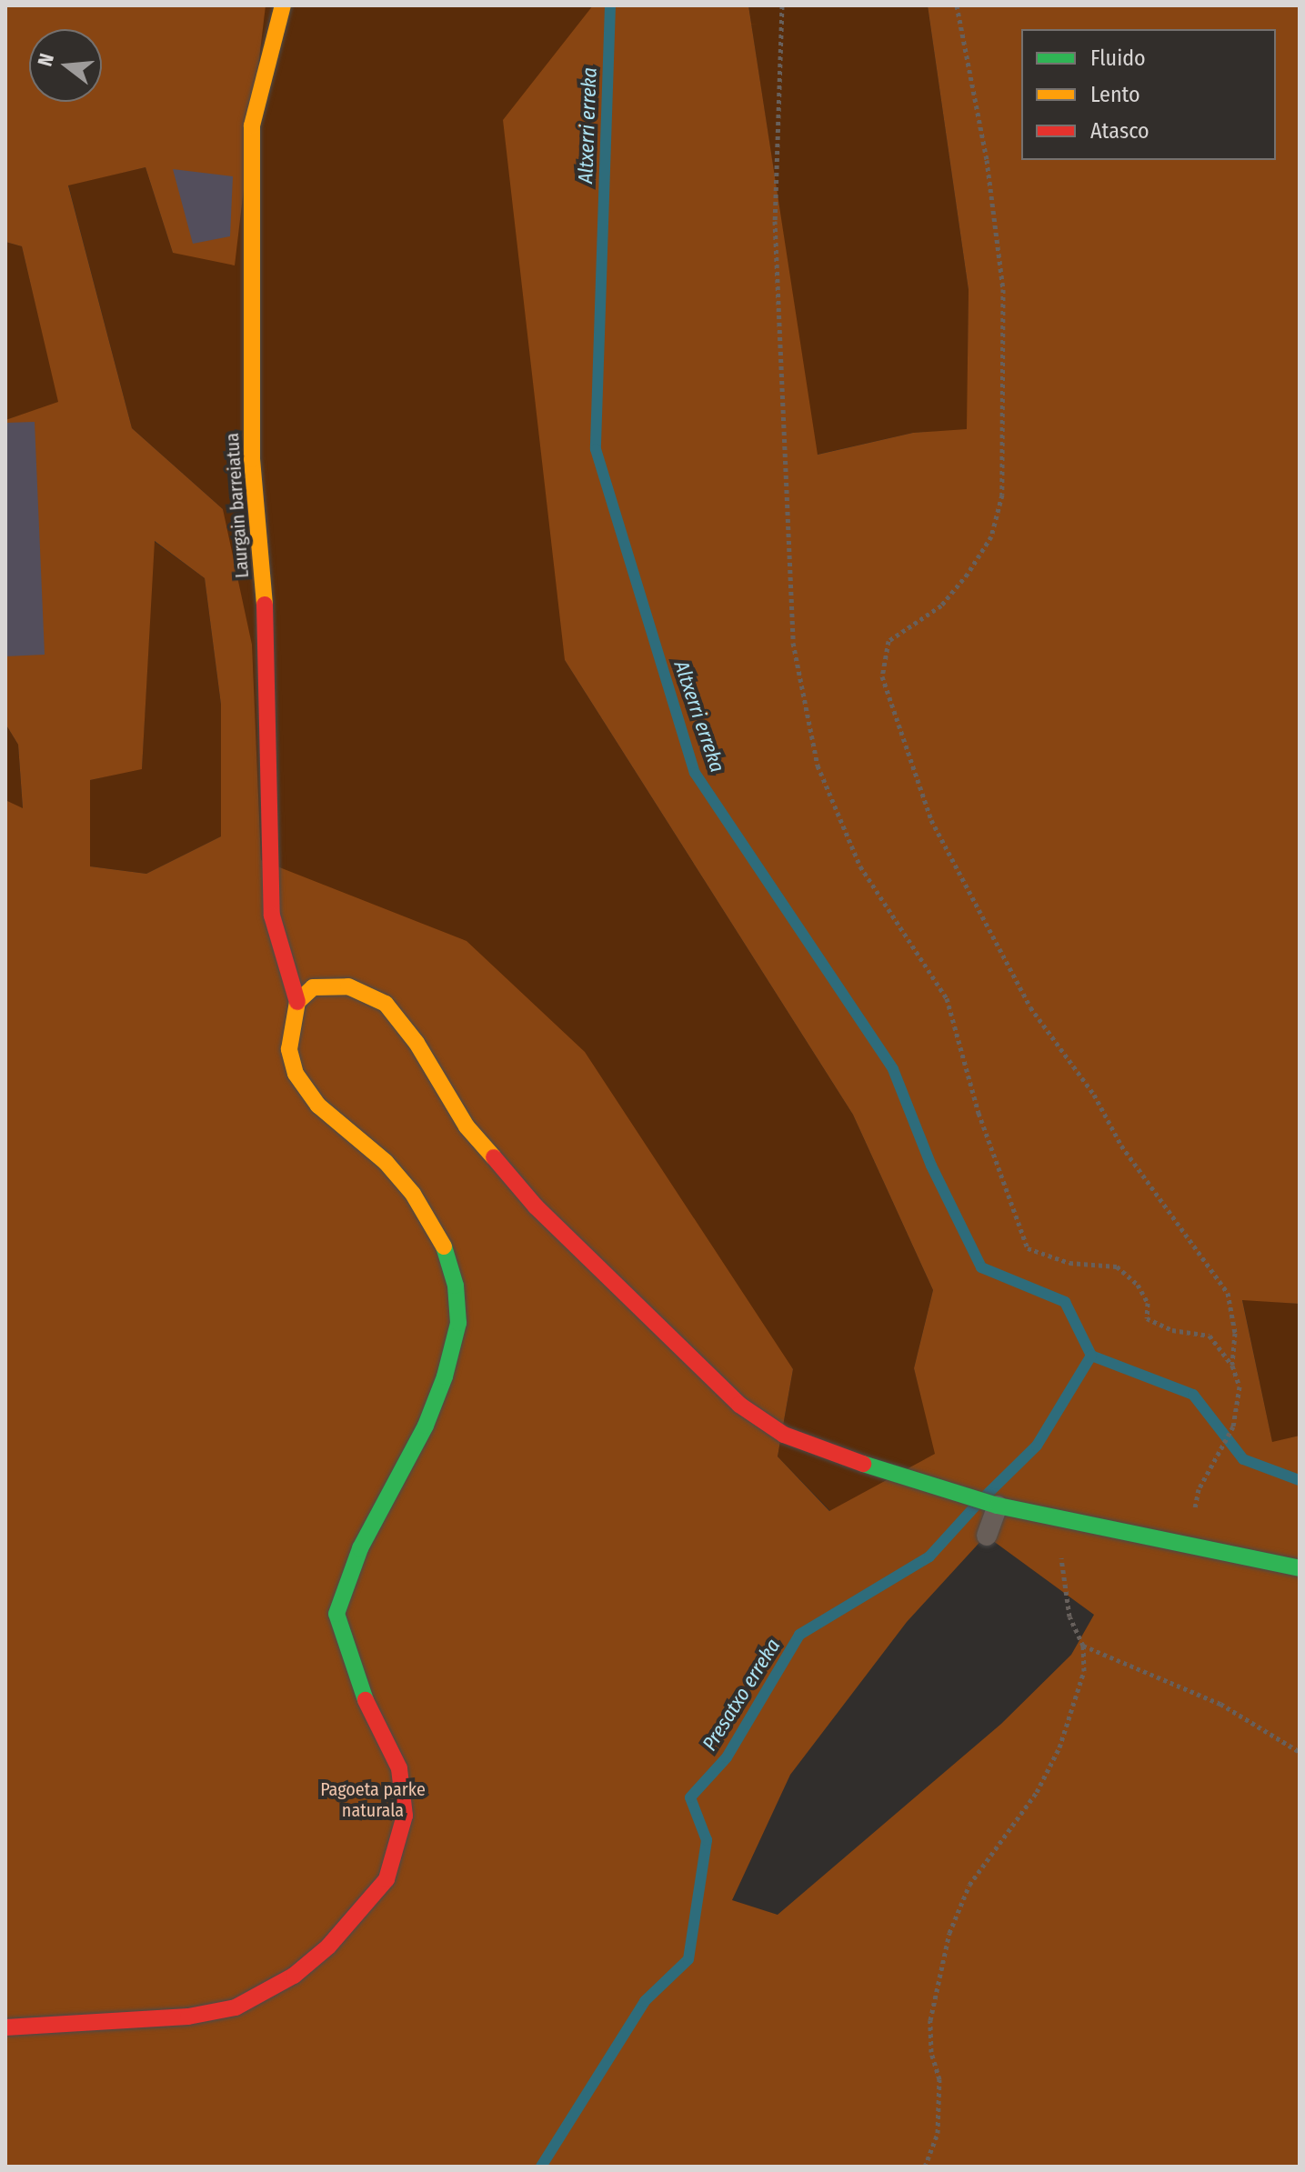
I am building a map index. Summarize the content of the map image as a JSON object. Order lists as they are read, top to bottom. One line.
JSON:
{"streets":{"street":["Laurgain barreiatua"]},"water":["Altxerri erreka","Presatxo erreka"],"parks":["Pagoeta parke naturala"],"legend":["Fluido","Lento","Atasco"],"north":"left"}
